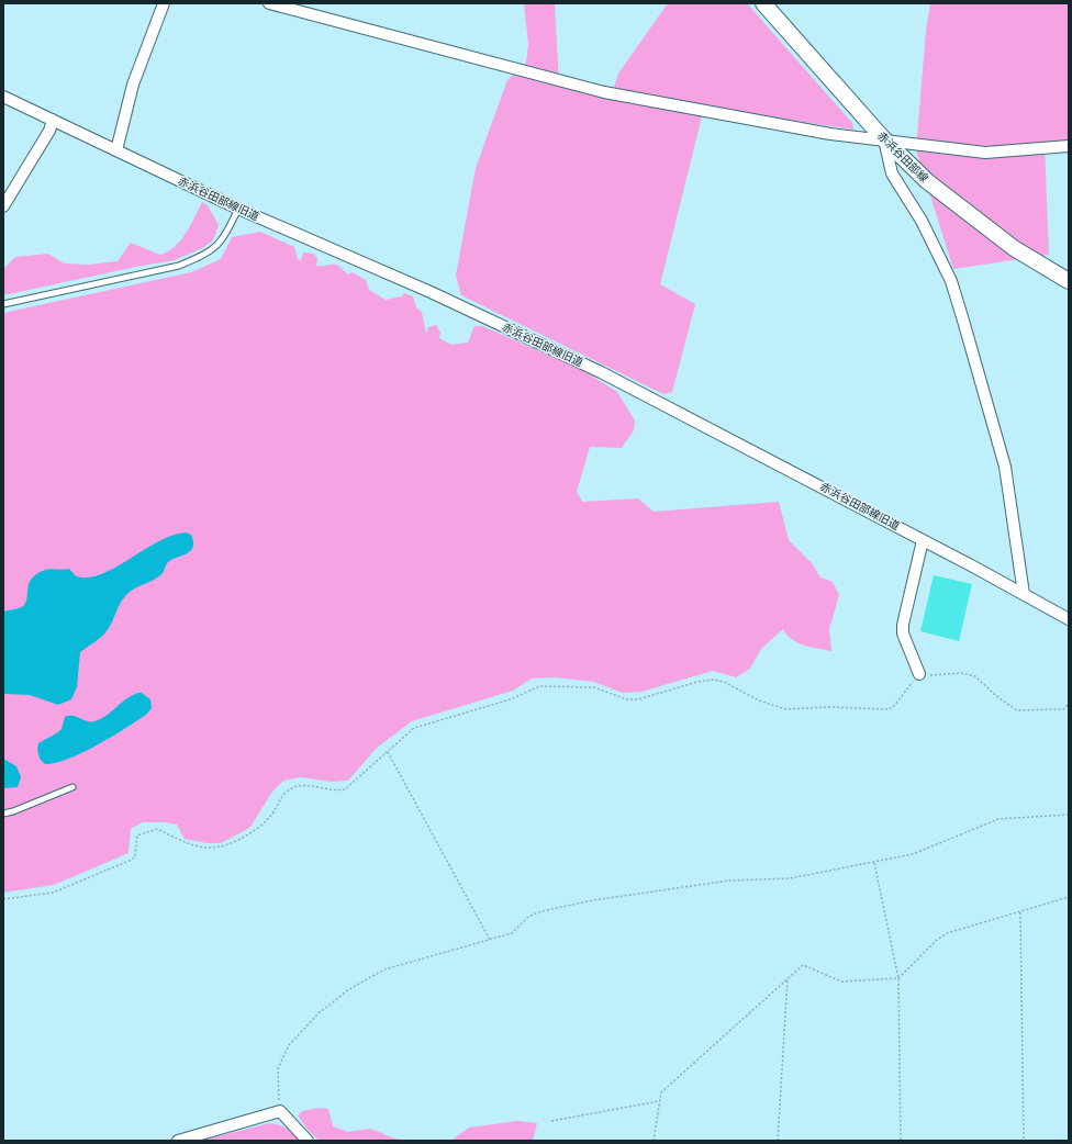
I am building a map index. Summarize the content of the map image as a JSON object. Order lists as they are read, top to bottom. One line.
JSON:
{"streets":{"main road":["赤浜谷田部線"],"street":["赤浜谷田部線旧道"]}}
